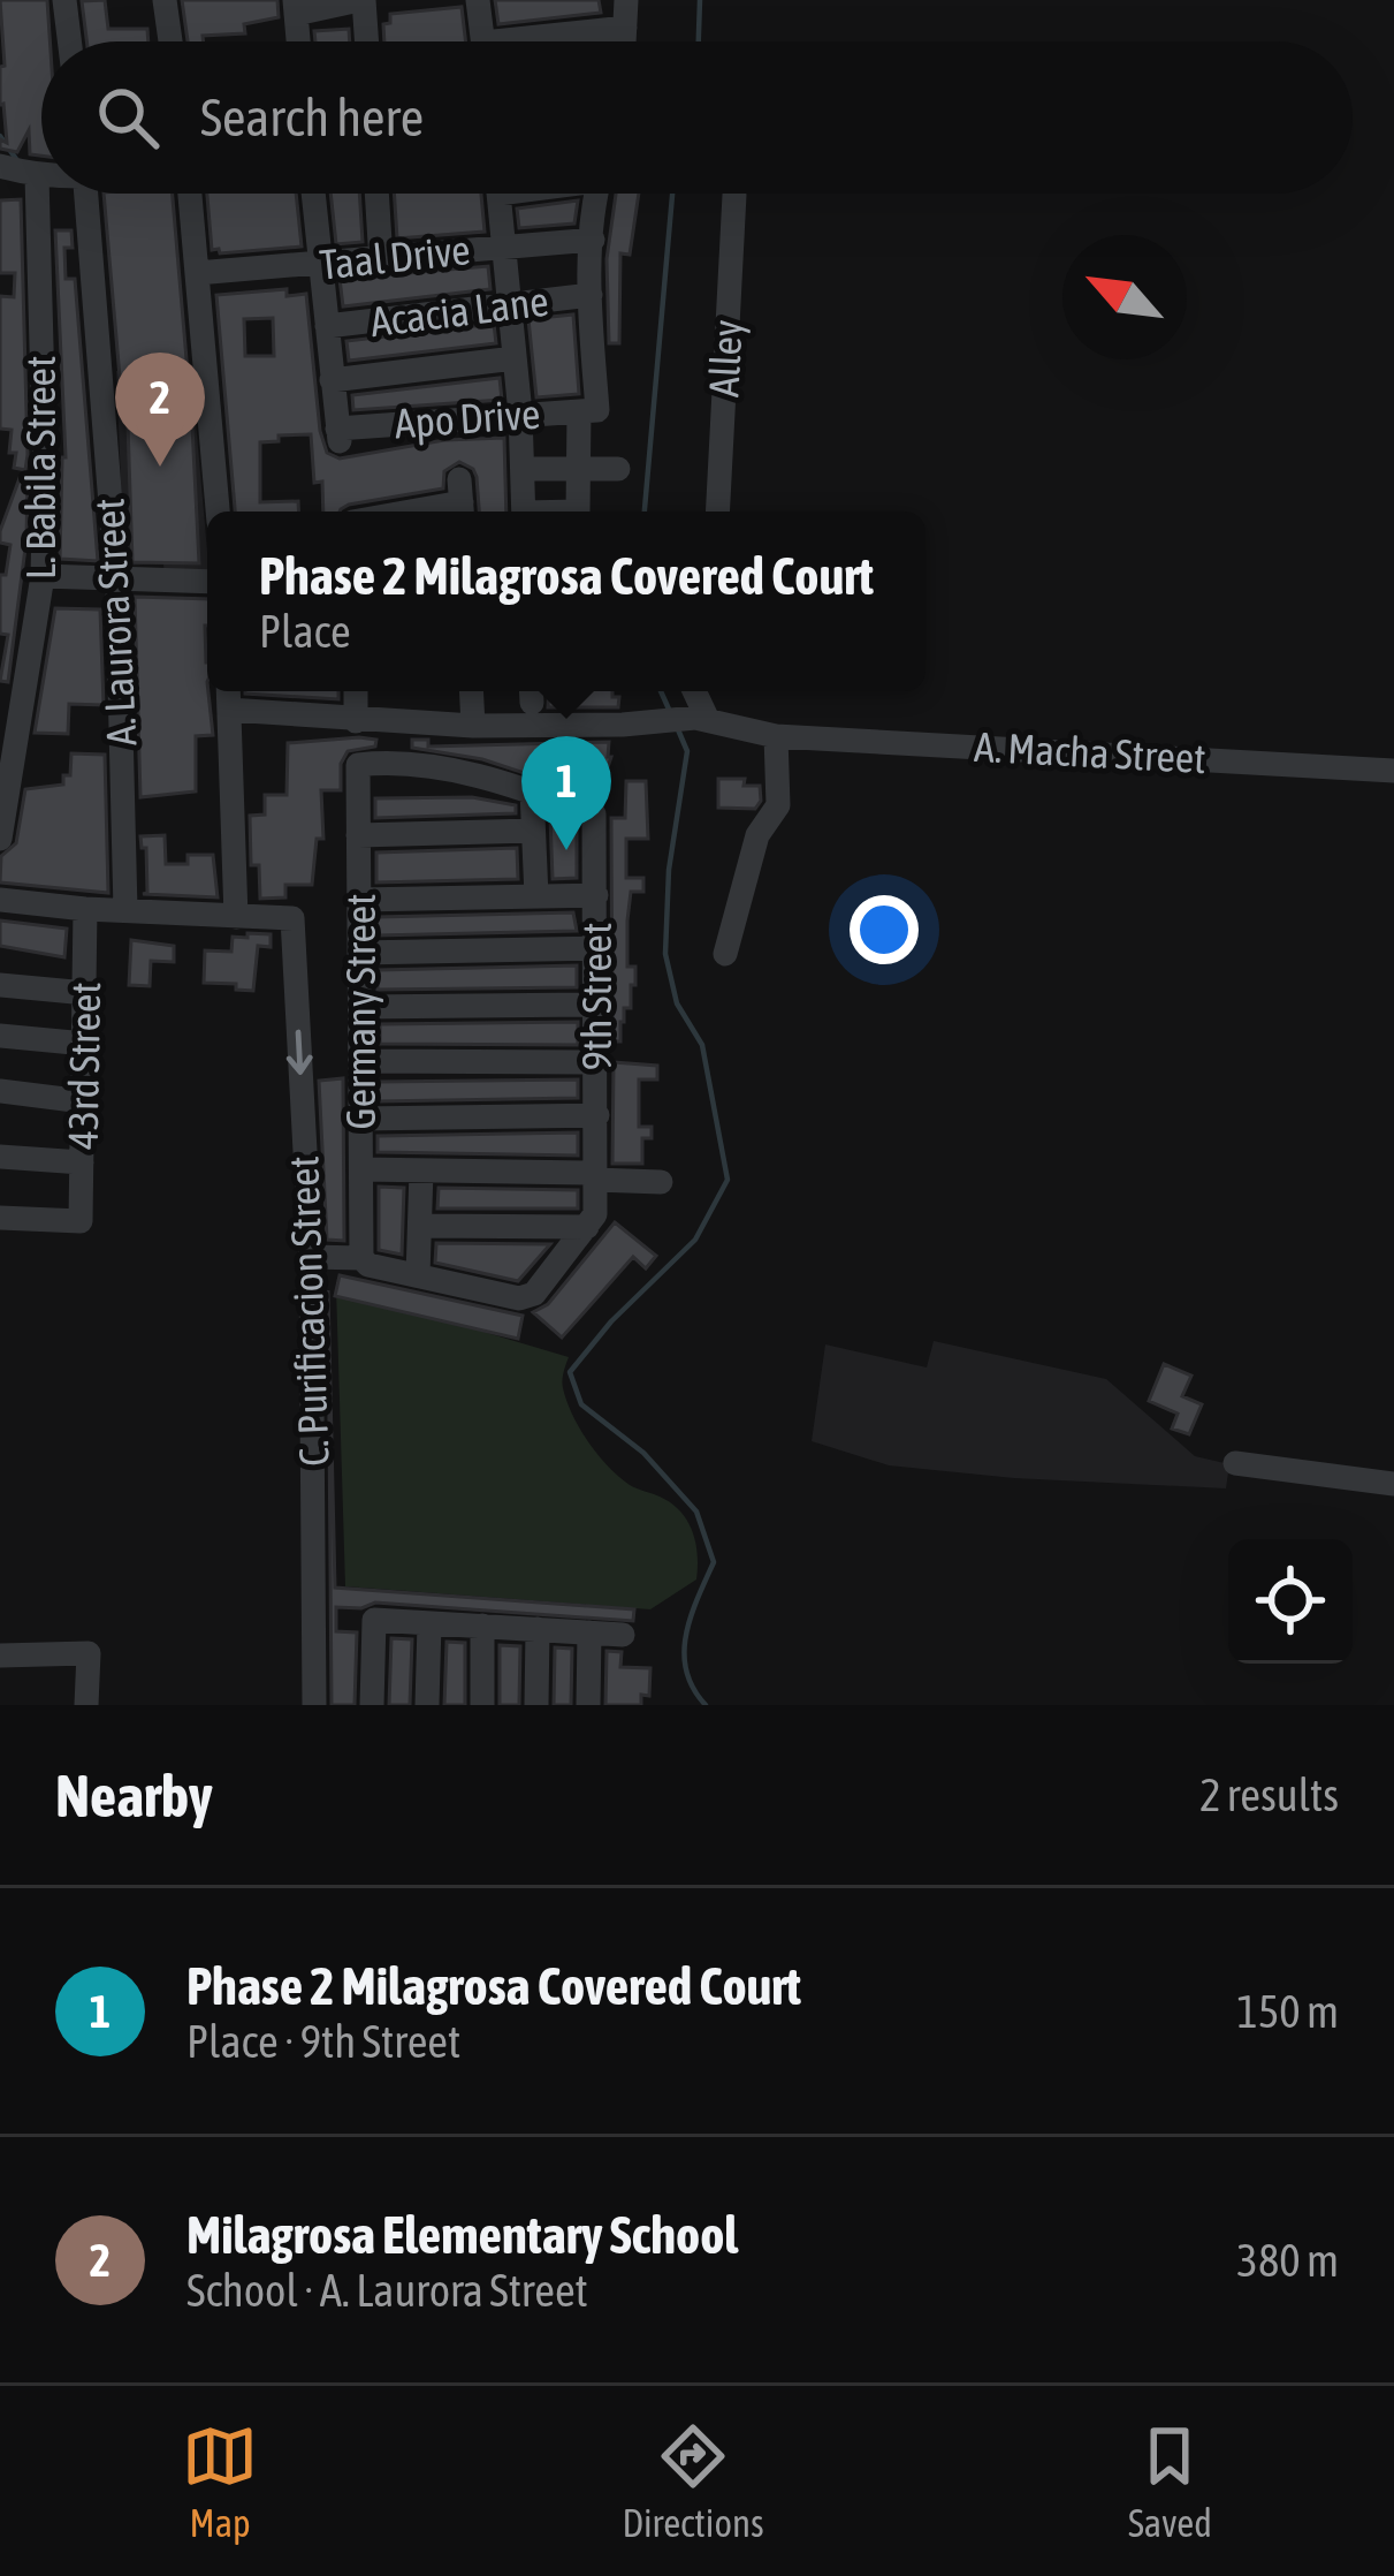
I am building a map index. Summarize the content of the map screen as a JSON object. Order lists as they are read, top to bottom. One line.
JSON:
{"streets":{"street":["Taal Drive","Acacia Lane","Alley","Apo Drive","L. Babila Street","A. Laurora Street","A. Macha Street","9th Street","Germany Street","43rd Street","C. Purificacion Street"]},"crossings":[["9th Street","Germany Street"],["9th Street","C. Purificacion Street"]],"north":"top left","page":{"search":"Search here","pins":["2","1"],"popup":["Phase 2 Milagrosa Covered Court","Place"],"heading":["Nearby","2 results"],"list":[{"mark":"1","name":"Phase 2 Milagrosa Covered Court","note":"Place · 9th Street","value":"150 m"},{"mark":"2","name":"Milagrosa Elementary School","note":"School · A. Laurora Street","value":"380 m"}],"nav":["Map","Directions","Saved"]}}
